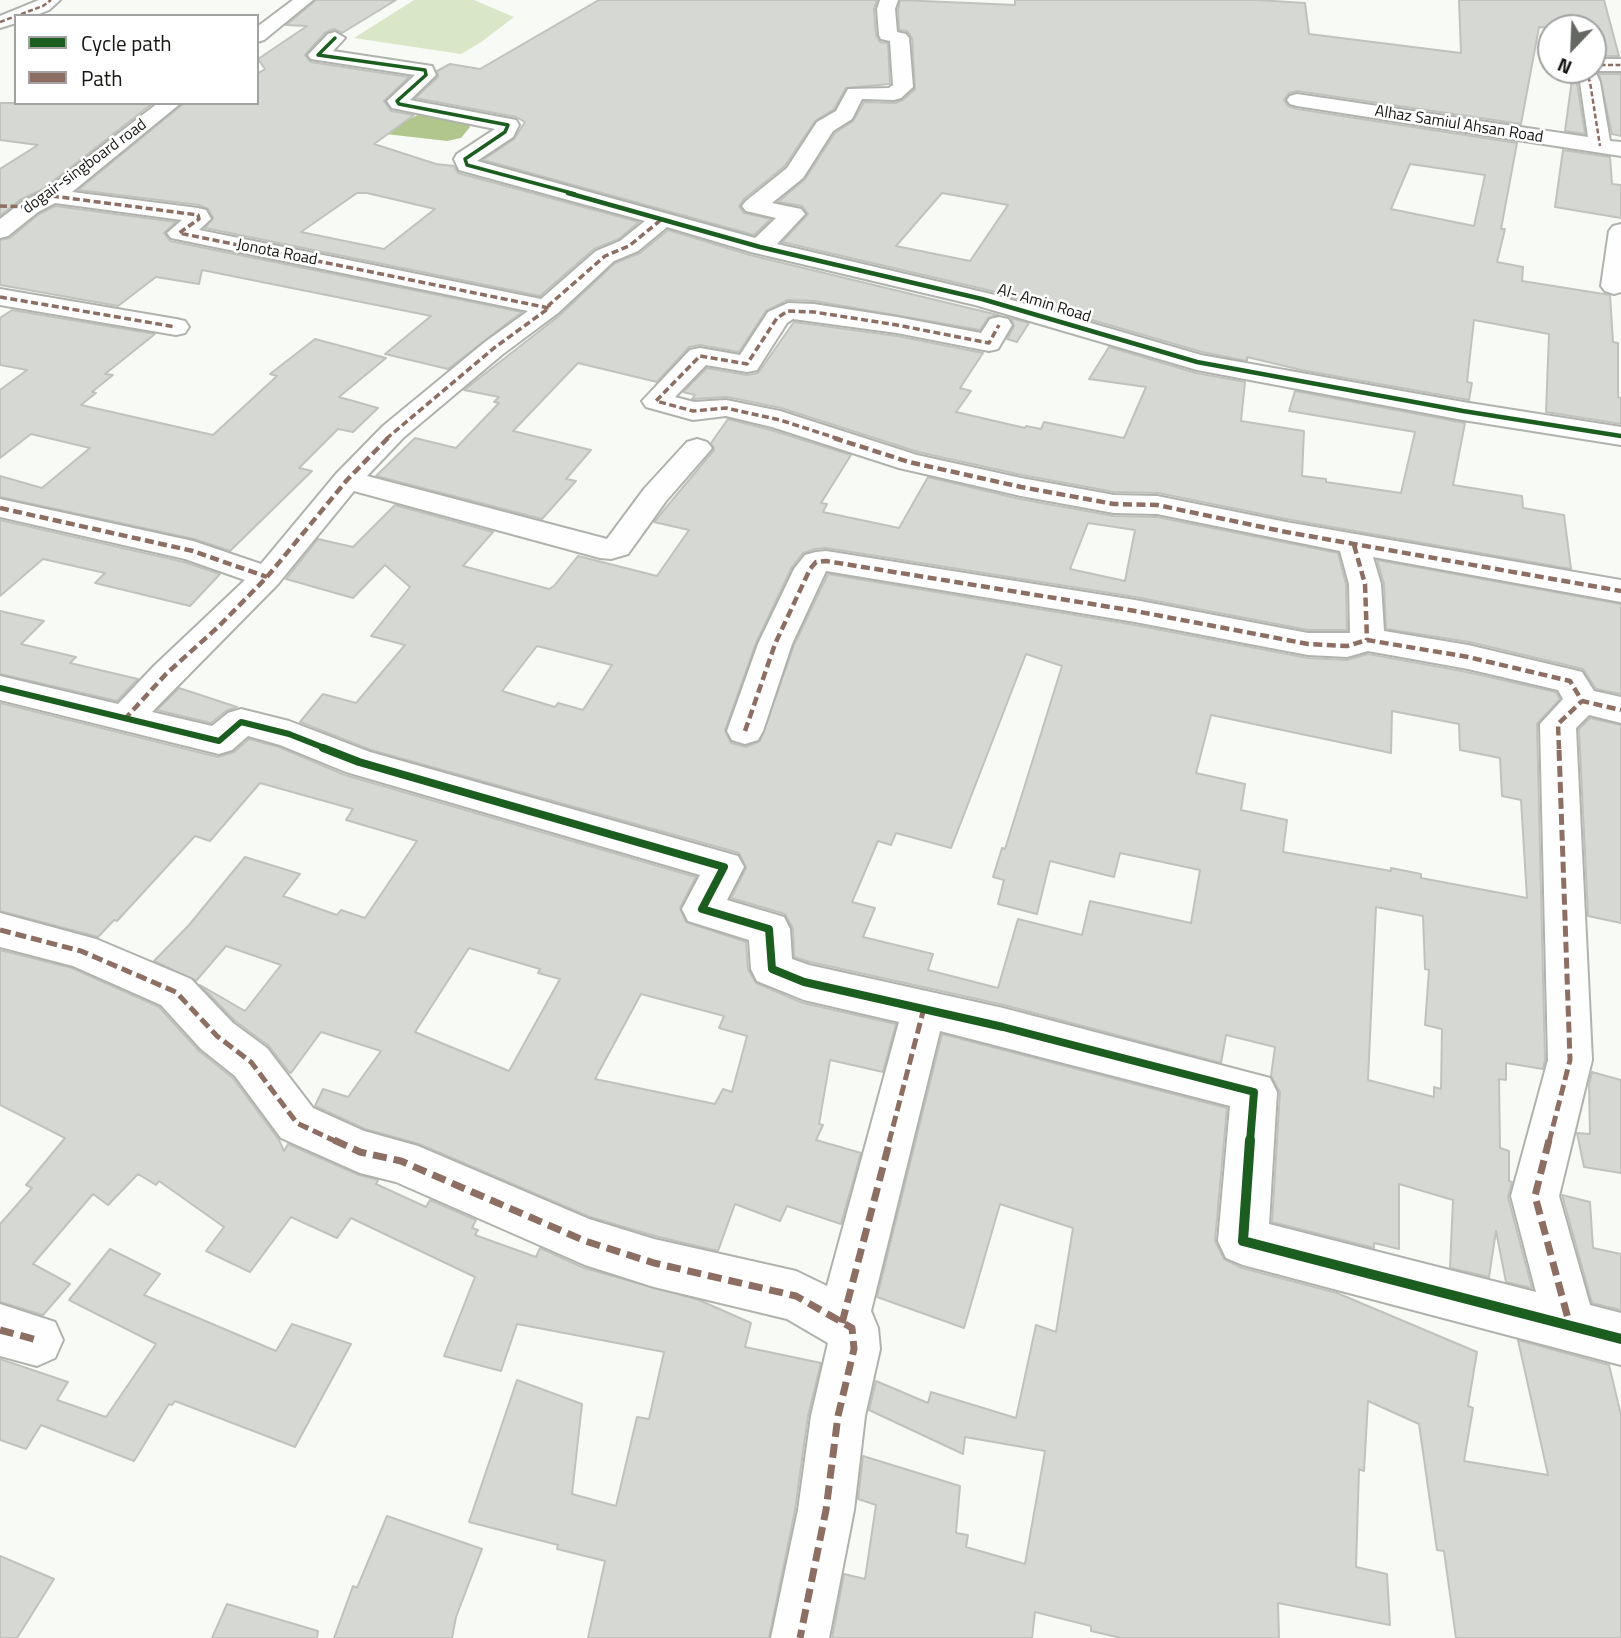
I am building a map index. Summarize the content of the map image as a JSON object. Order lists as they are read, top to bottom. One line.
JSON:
{"streets":{"street":["Alhaz Samiul Ahsan Road","dogair-singboard road","Jonota Road","Al- Amin Road"]},"crossings":[["dogair-singboard road","Jonota Road"]],"legend":["Cycle path","Path"],"north":"bottom left"}
